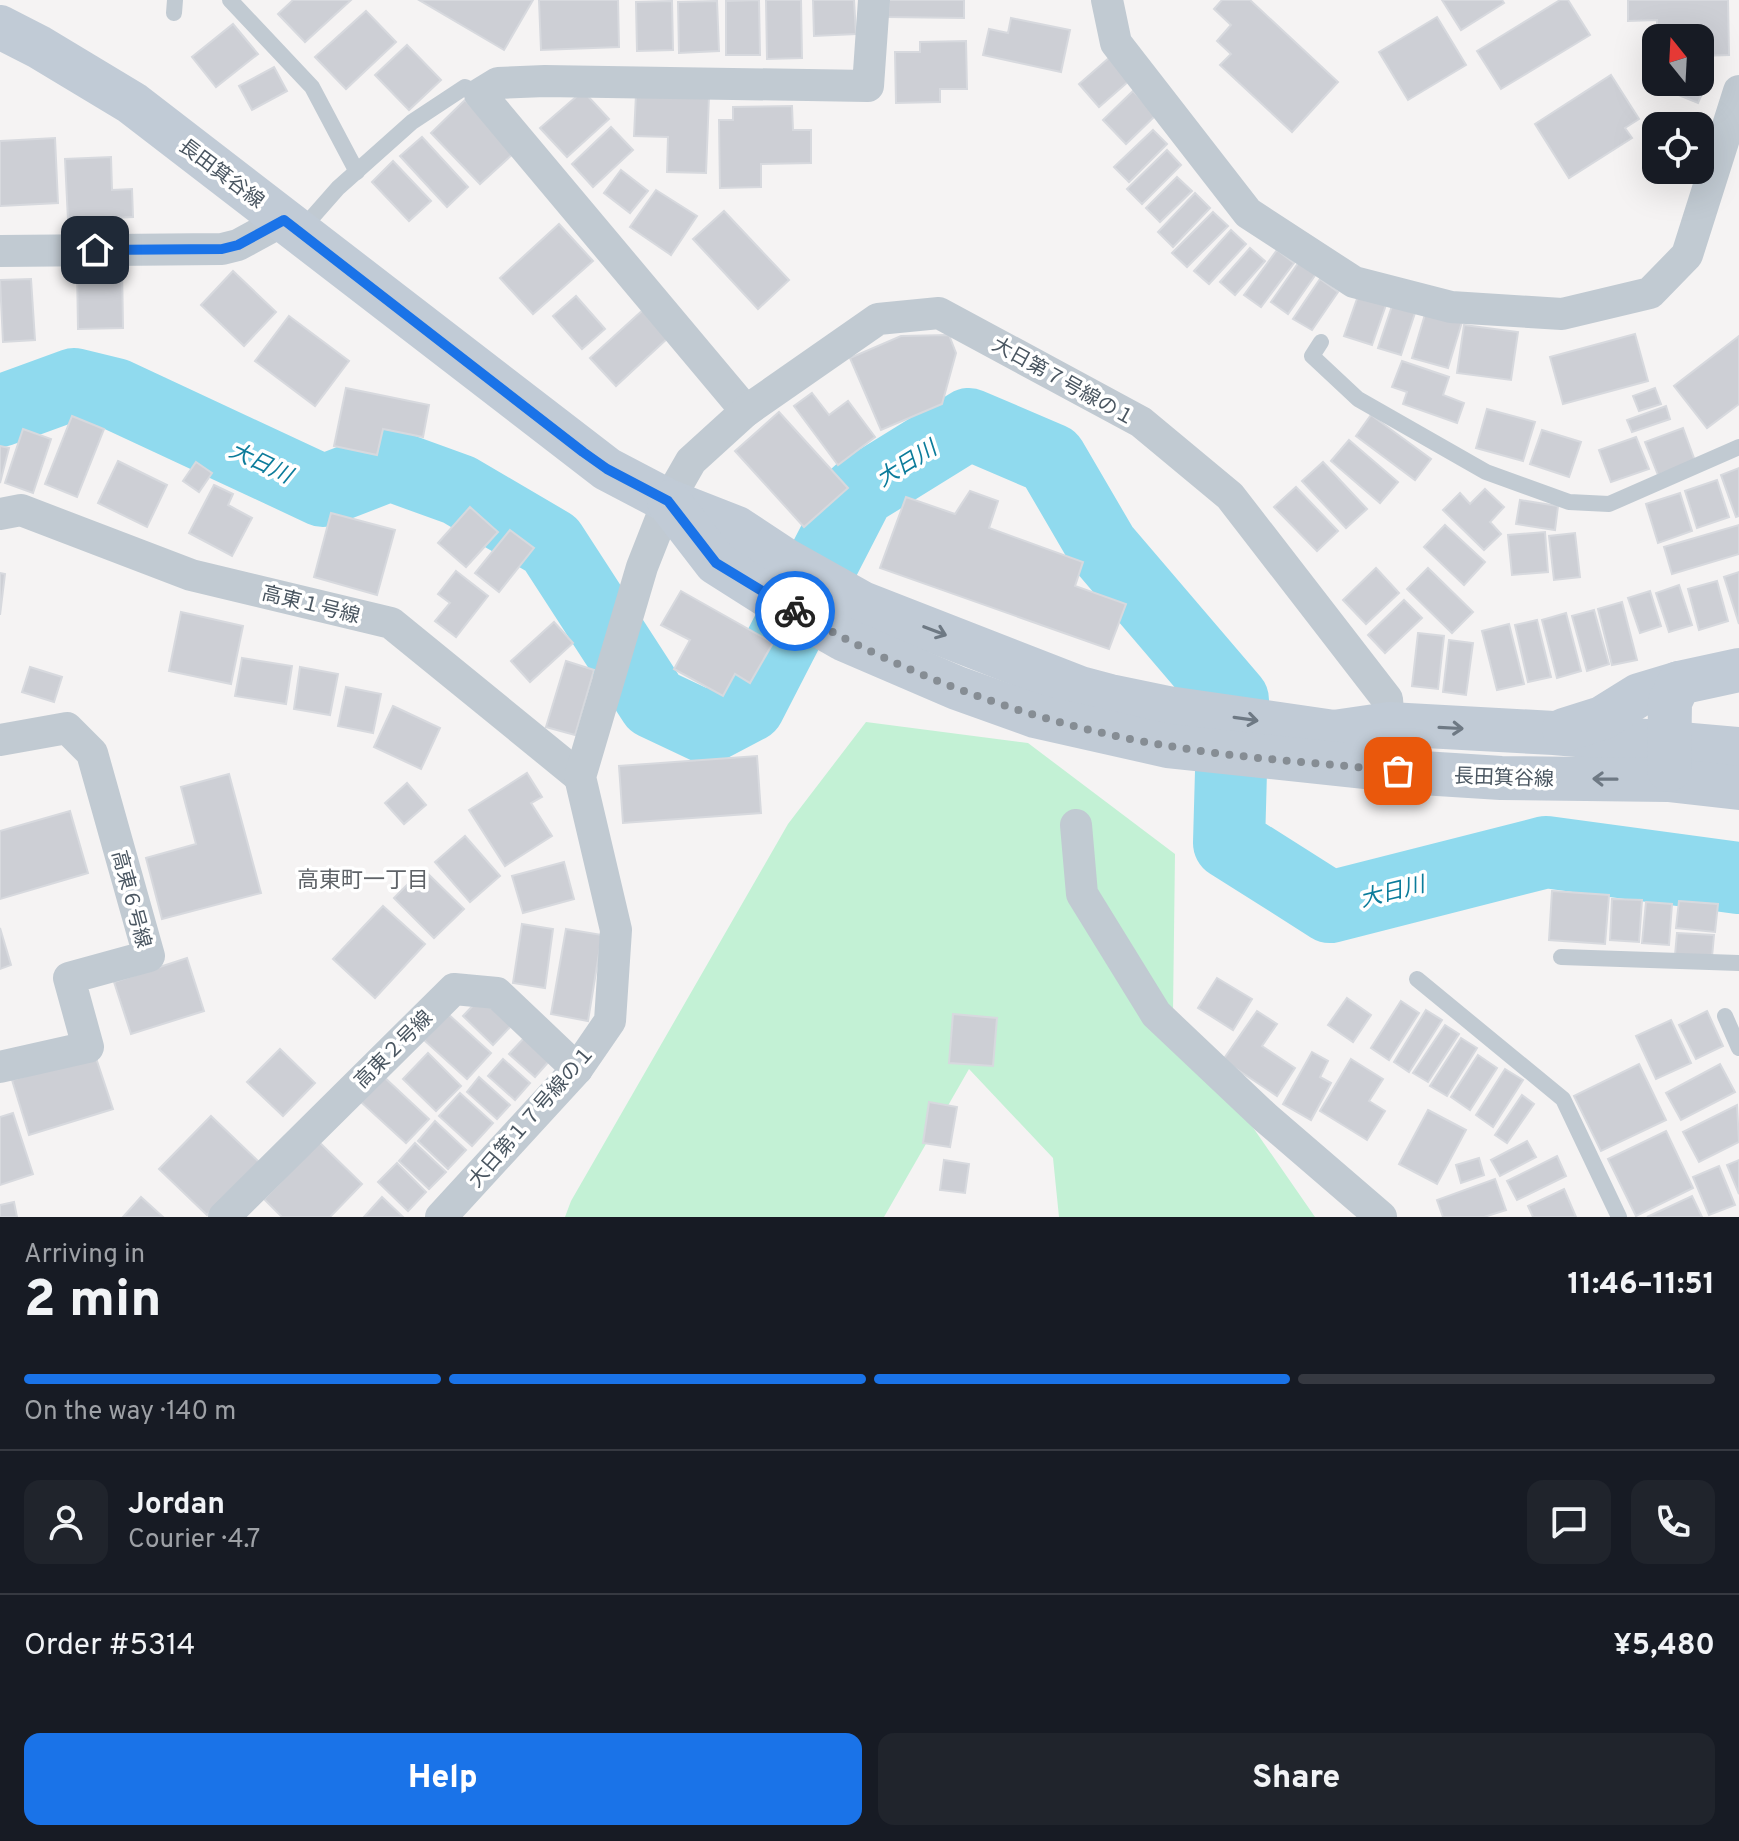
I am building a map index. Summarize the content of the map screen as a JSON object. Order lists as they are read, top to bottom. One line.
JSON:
{"streets":{"street":["長田箕谷線","大日第７号線の１","高東１号線","高東６号線","高東２号線","大日第１７号線の１"]},"crossings":[["長田箕谷線","大日第７号線の１"],["大日第７号線の１","高東１号線"],["大日第７号線の１","大日第１７号線の１"],["高東１号線","大日第１７号線の１"],["高東２号線","大日第１７号線の１"]],"districts":["高東町一丁目"],"water":["大日川"],"north":"top","page":{"heading":["2 min","Arriving in","11:46–11:51"],"panel":["Jordan","Courier · 4.7","Order #5314","¥5,480"],"bar":"On the way · 140 m","buttons":["Help","Share"]}}
